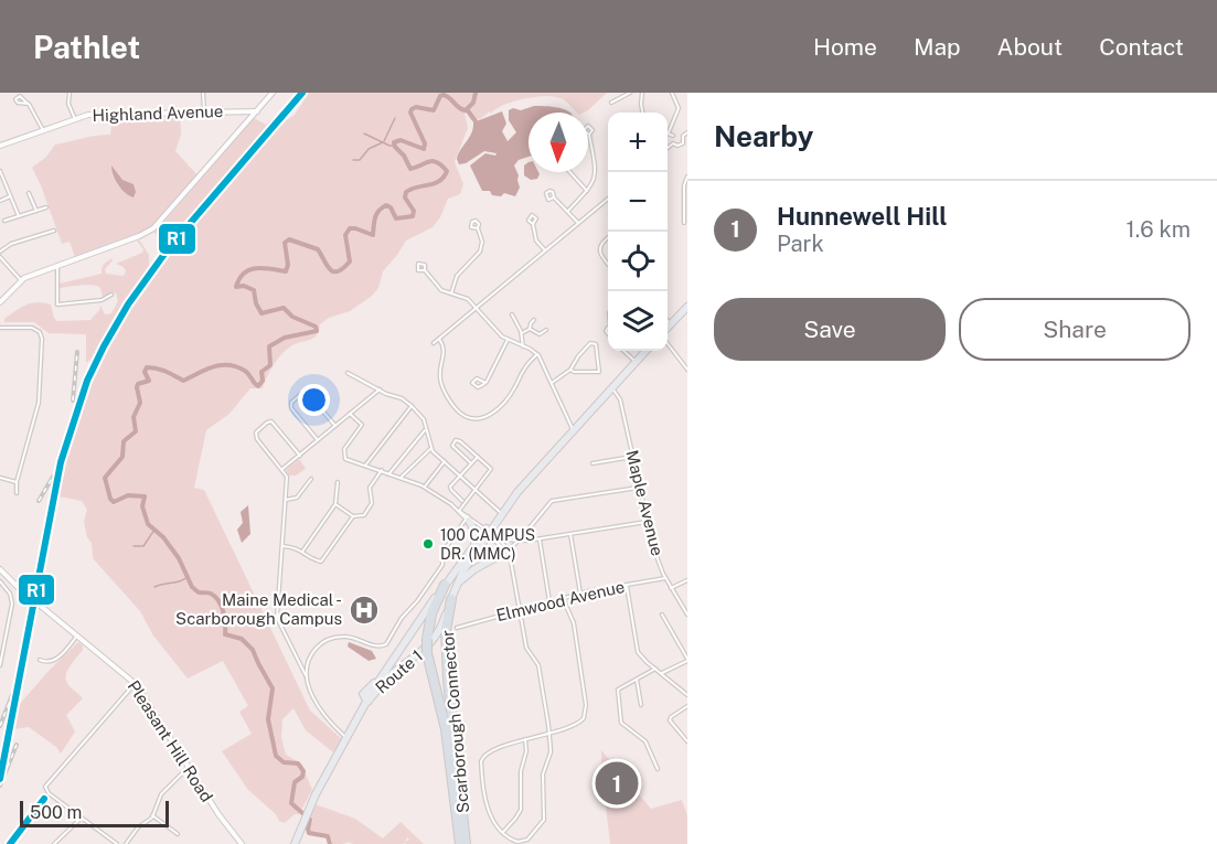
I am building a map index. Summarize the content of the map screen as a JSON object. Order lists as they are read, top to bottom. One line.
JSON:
{"streets":{"highway":["Scarborough Connector"],"main road":["Route 1"],"street":["Highland Avenue","Maple Avenue","Elmwood Avenue","Pleasant Hill Road"]},"crossings":[["Maple Avenue","Elmwood Avenue"],["Maple Avenue","Route 1"],["Route 1","Scarborough Connector"]],"places":{"other":["100 CAMPUS DR. (MMC)"],"hospital":["Maine Medical - Scarborough Campus"]},"lines":["transit line R1"],"scale_bar":"500 m","north":"bottom","page":{"header":"Pathlet","nav":["Home","Map","About","Contact"],"heading":"Nearby","map_buttons":["+","−"],"list":[{"mark":"1","name":"Hunnewell Hill","note":"Park","value":"1.6 km"}],"buttons":["Save","Share"],"pins":"1","scale":"500 m"}}
